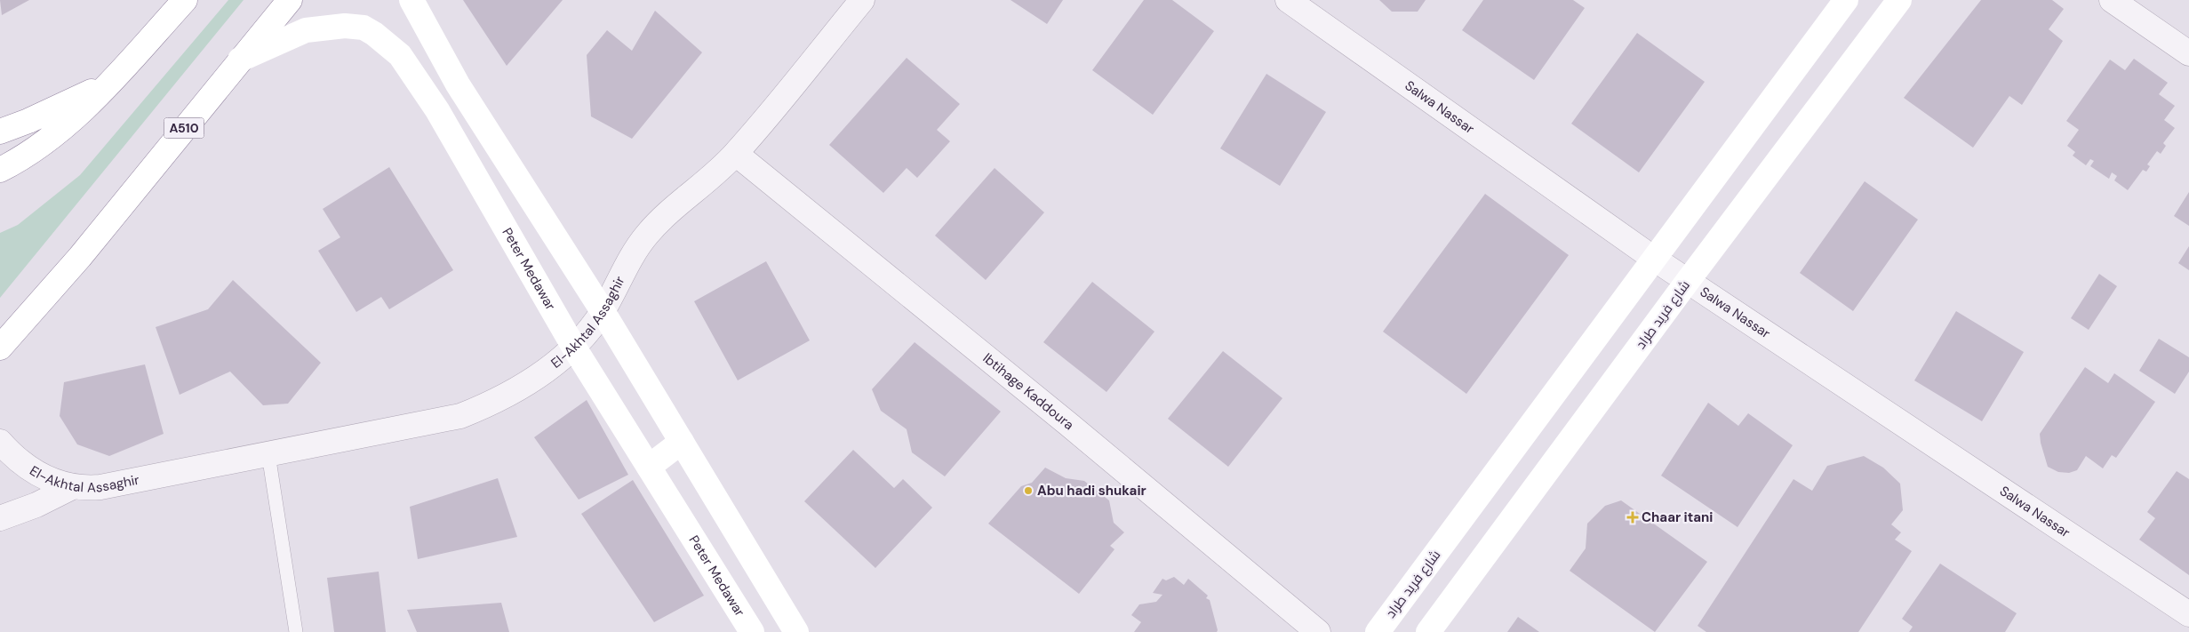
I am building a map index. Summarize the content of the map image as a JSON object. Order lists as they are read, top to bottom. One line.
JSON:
{"streets":{"main road":["A510","Peter Medawar","شارع فريد طراد"],"street":["Salwa Nassar","El-Akhtal Assaghir","Ibtihage Kaddoura"]},"crossings":[["Salwa Nassar","شارع فريد طراد"],["A510","Peter Medawar"],["Peter Medawar","El-Akhtal Assaghir"],["El-Akhtal Assaghir","Ibtihage Kaddoura"]],"places":{"other":["Abu hadi shukair"],"health":["Chaar itani"]}}
